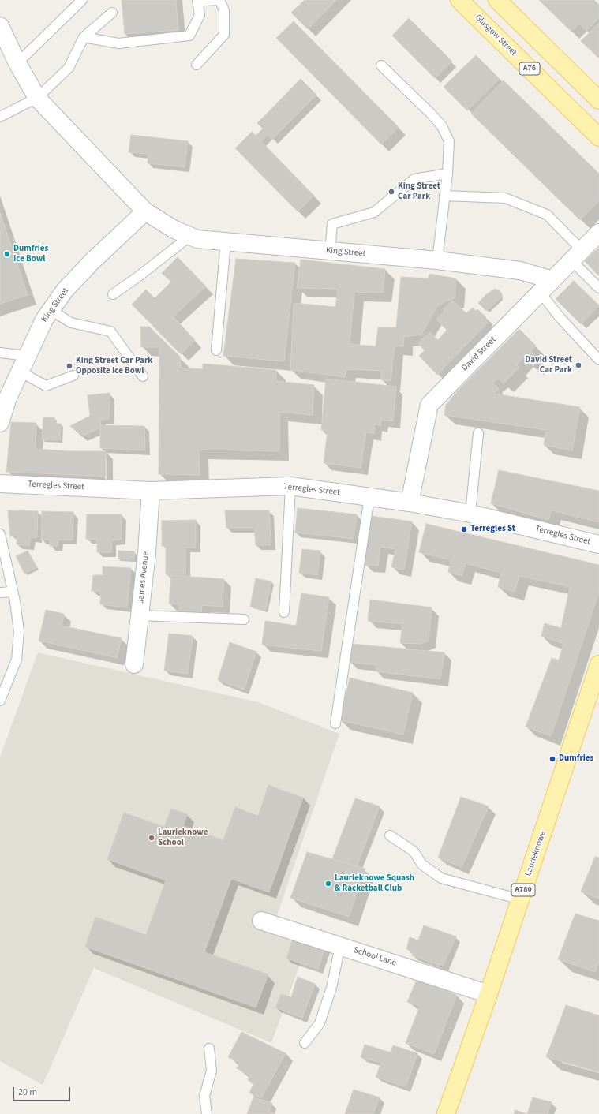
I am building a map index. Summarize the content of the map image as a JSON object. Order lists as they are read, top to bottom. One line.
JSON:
{"streets":{"main road":["Glasgow Street","A76","Laurieknowe","A780"],"street":["King Street","David Street","Terregles Street","James Avenue","School Lane"]},"crossings":[["King Street","David Street"],["David Street","Terregles Street"],["Terregles Street","James Avenue"],["Laurieknowe","School Lane"]],"places":["King Street Car Park","Dumfries Ice Bowl","David Street Car Park","King Street Car Park Opposite Ice Bowl","Terregles St","Dumfries","Laurieknowe School","Laurieknowe Squash & Racketball Club"],"scale_bar":"20 m"}
